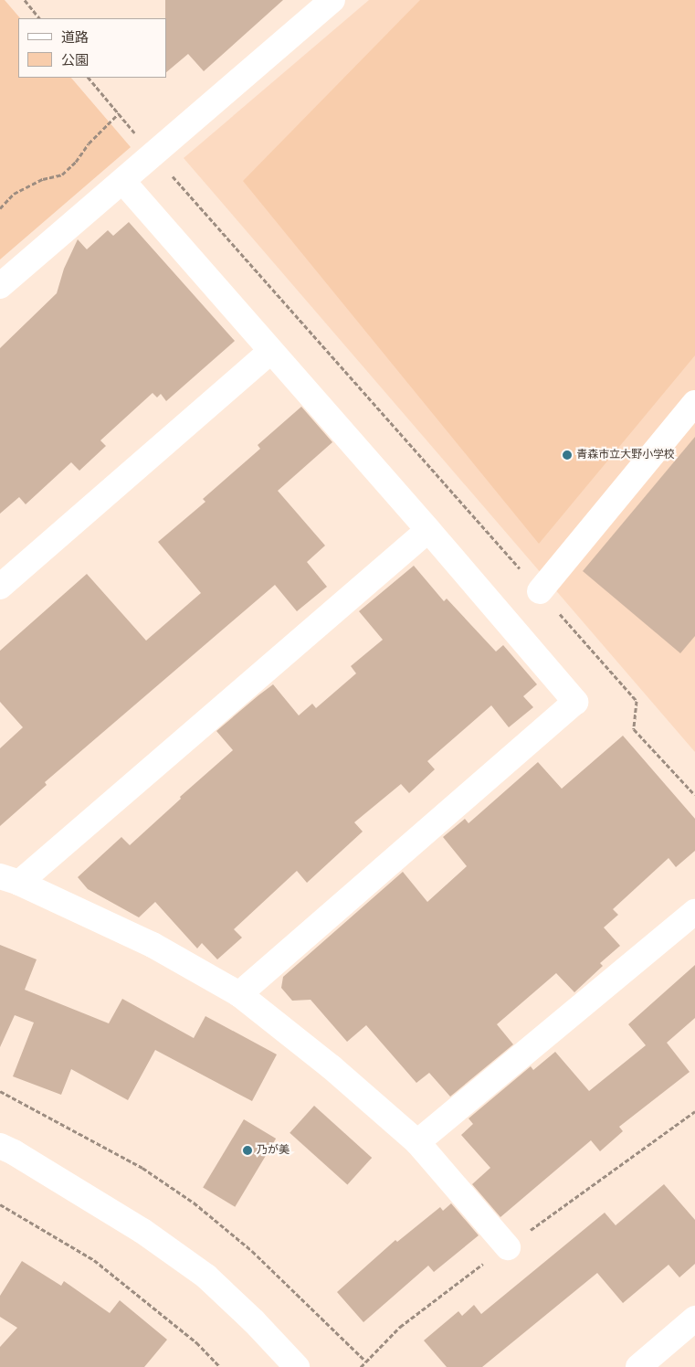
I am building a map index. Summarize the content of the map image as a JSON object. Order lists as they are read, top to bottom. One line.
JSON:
{"places":["青森市立大野小学校","乃が美"],"legend":["道路","公園"]}
